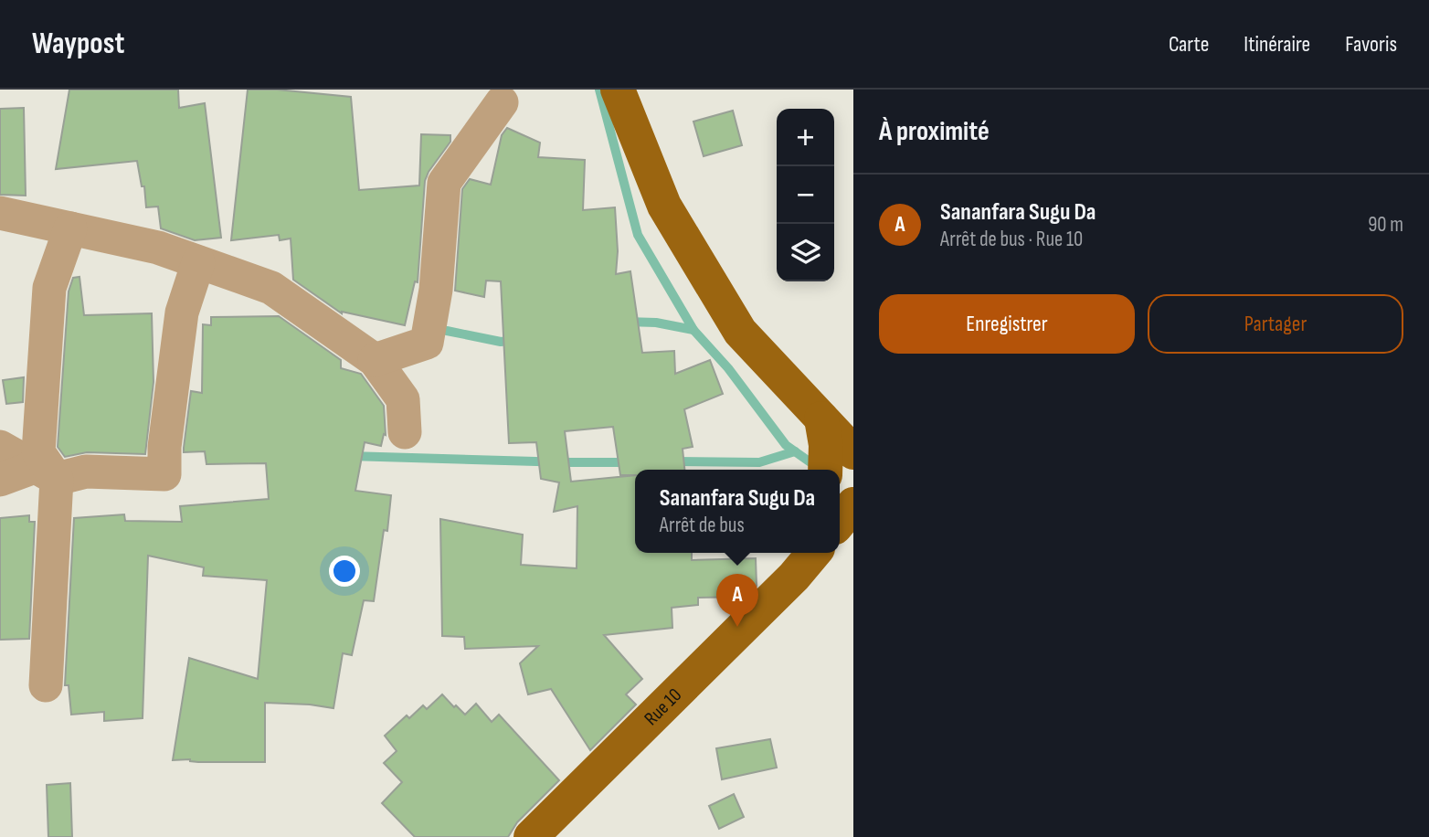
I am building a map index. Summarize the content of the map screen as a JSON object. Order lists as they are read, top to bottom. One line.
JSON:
{"streets":{"main road":["Rue 10"]},"page":{"header":"Waypost","nav":["Carte","Itinéraire","Favoris"],"heading":"À proximité","map_buttons":["+","−"],"list":[{"mark":"A","name":"Sananfara Sugu Da","note":"Arrêt de bus · Rue 10","value":"90 m"}],"buttons":["Enregistrer","Partager"],"popup":["Sananfara Sugu Da","Arrêt de bus"],"pins":"A"}}
